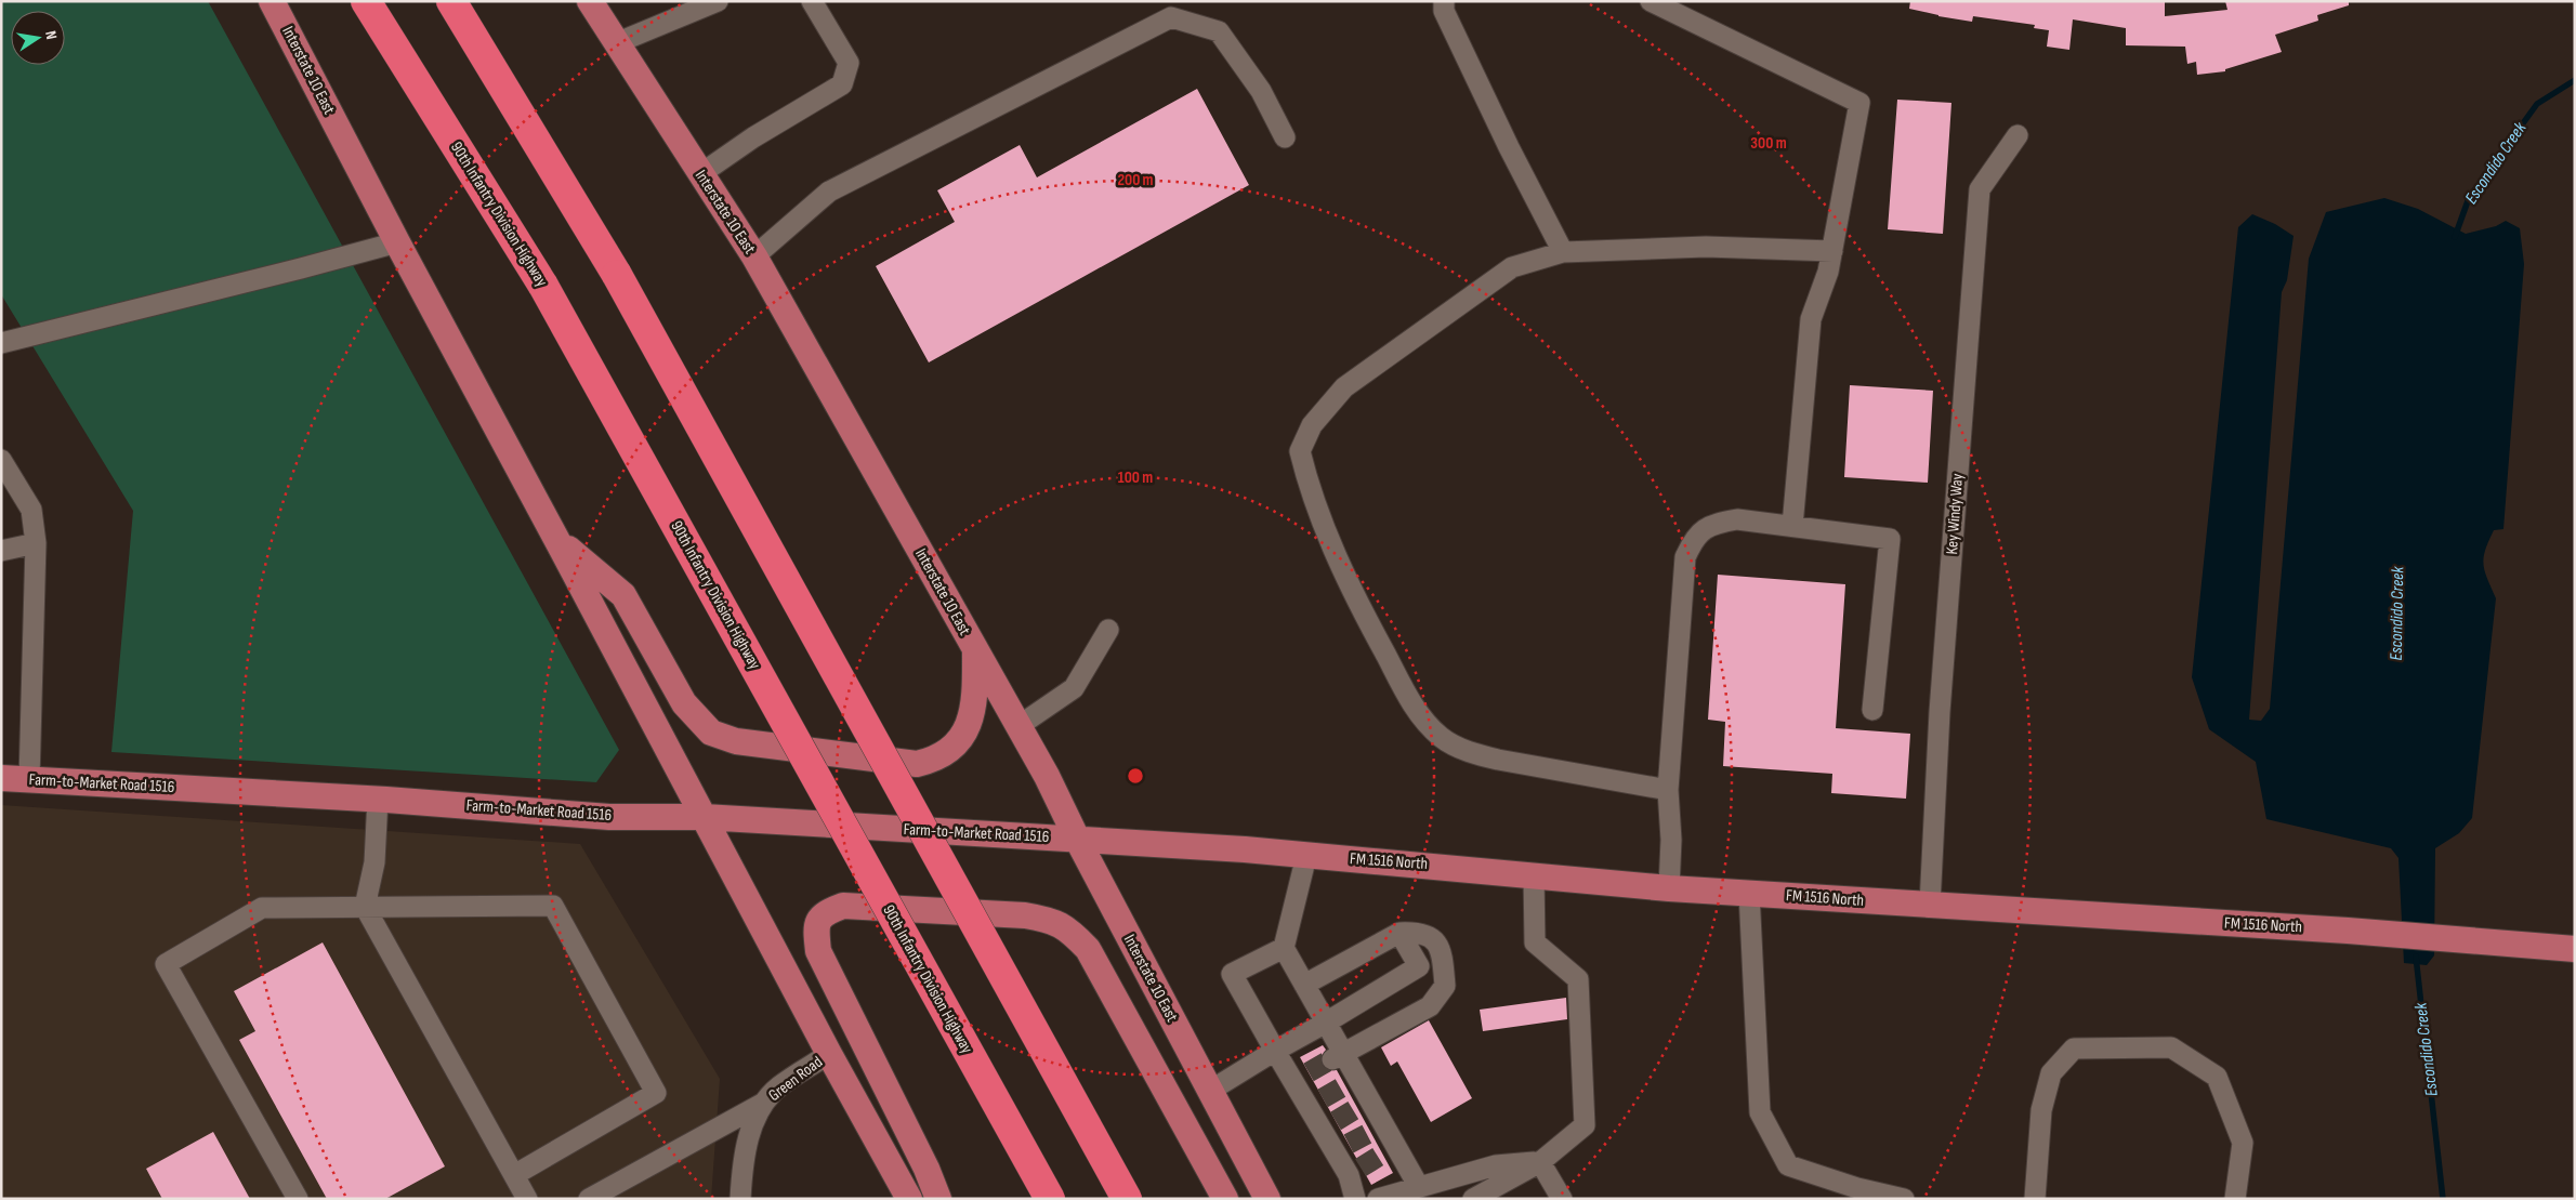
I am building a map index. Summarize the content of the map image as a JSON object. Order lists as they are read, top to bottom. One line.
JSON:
{"streets":{"highway":["90th Infantry Division Highway"],"main road":["Interstate 10 East","Farm-to-Market Road 1516","FM 1516 North"],"street":["Key Windy Way","Green Road"]},"crossings":[["Interstate 10 East","Farm-to-Market Road 1516"],["Interstate 10 East","FM 1516 North"],["Interstate 10 East","Green Road"],["Key Windy Way","FM 1516 North"],["Farm-to-Market Road 1516","FM 1516 North"]],"water":["Escondido Creek"],"north":"right","rings":["300 m","200 m","100 m"]}
